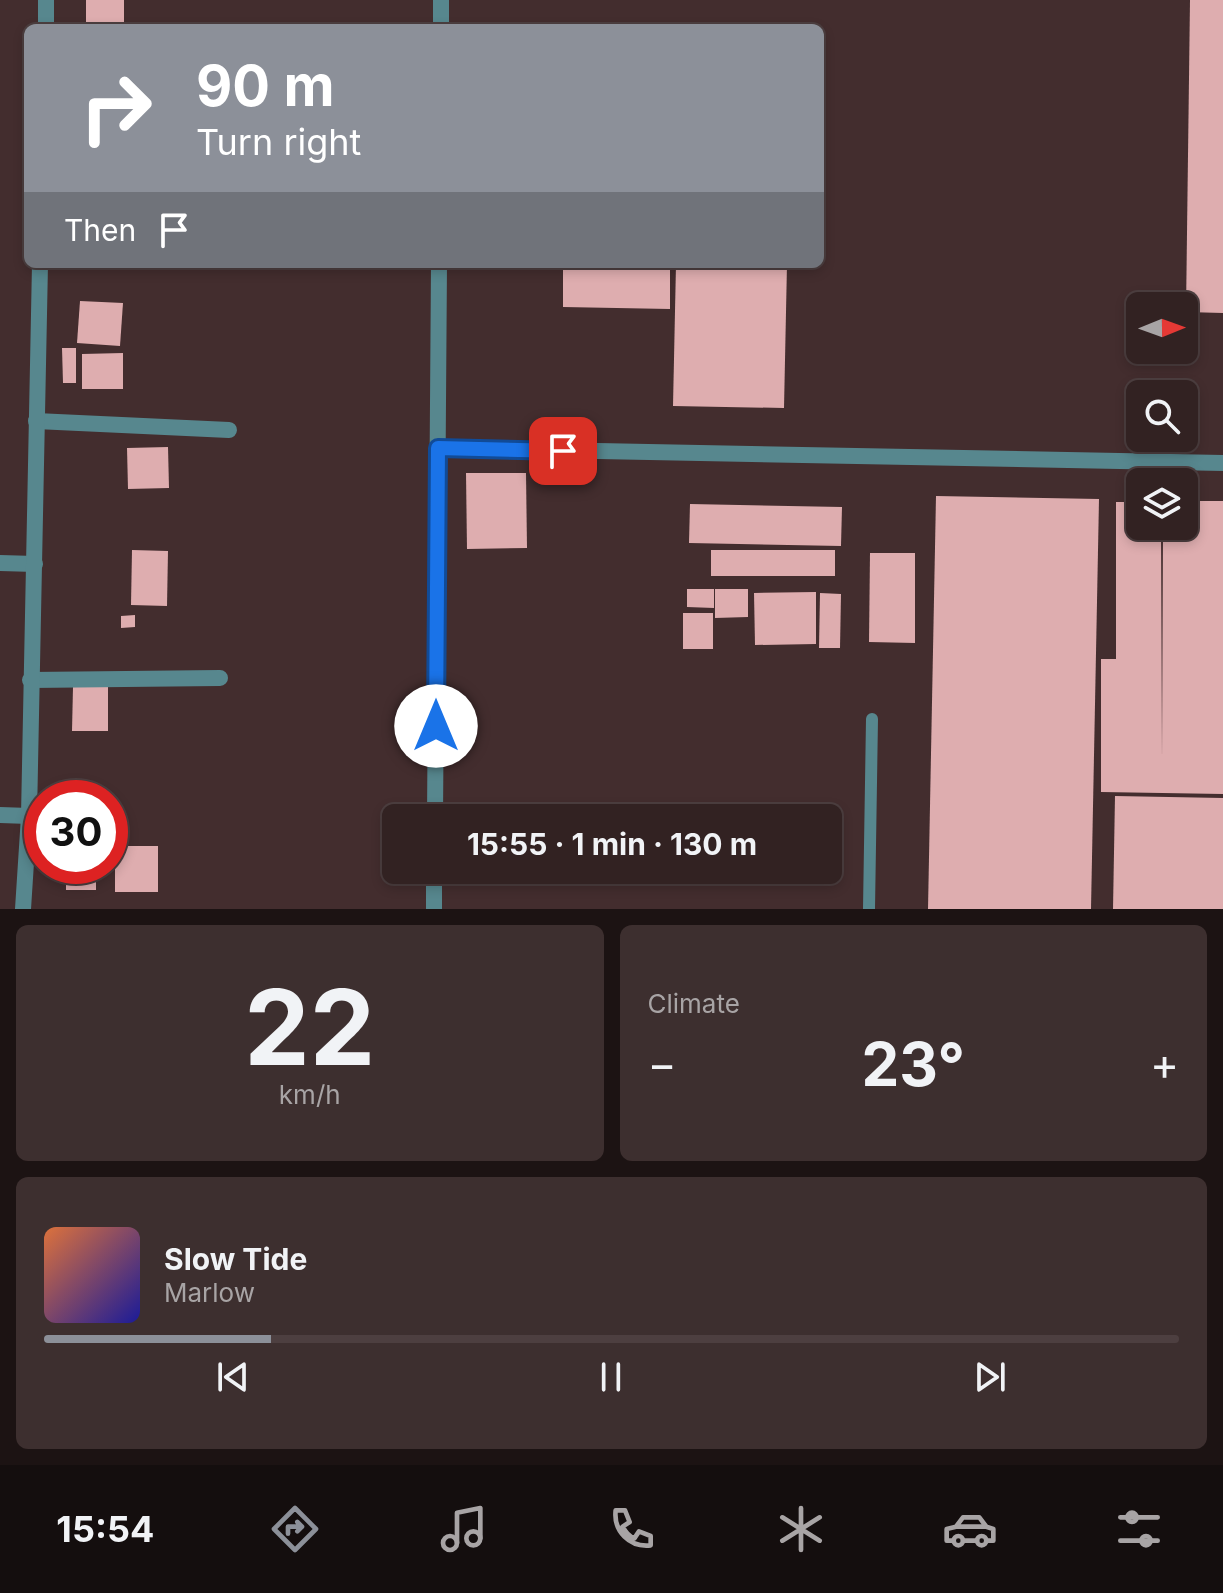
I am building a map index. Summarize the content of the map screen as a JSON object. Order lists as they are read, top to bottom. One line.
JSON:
{"north":"right","page":{"turn":["90 m","Turn right"],"then":"Then","limit":"30","trip":"15:55 · 1 min · 130 m","tile":[["22","km/h"],"Climate"],"heat":["−","23°","+"],"song":["Slow Tide","Marlow"],"tabs":"15:54"}}
